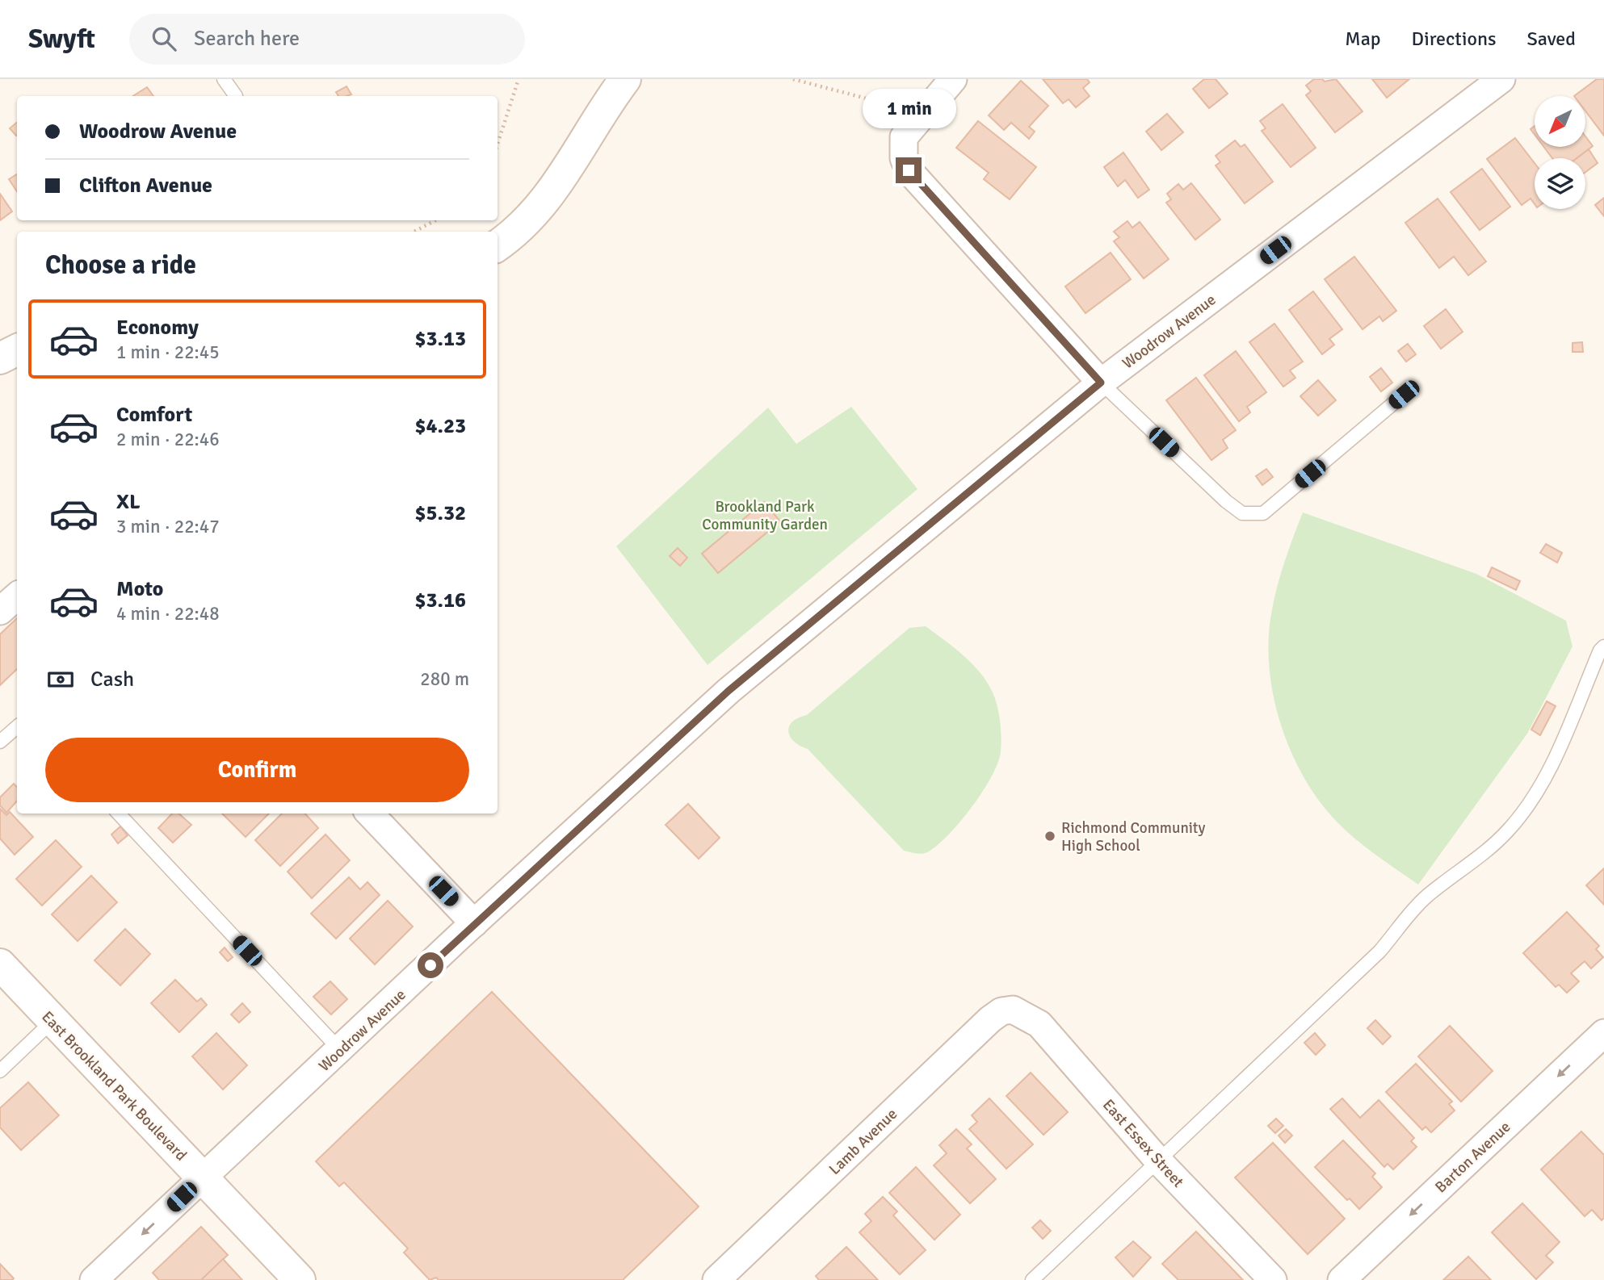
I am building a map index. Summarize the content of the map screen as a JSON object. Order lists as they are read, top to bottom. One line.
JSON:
{"streets":{"main road":["East Brookland Park Boulevard"],"street":["Woodrow Avenue","Lamb Avenue","East Essex Street","Barton Avenue"]},"crossings":[["Woodrow Avenue","East Brookland Park Boulevard"],["Lamb Avenue","East Essex Street"]],"one_way":["Barton Avenue"],"parks":["Brookland Park Community Garden"],"places":["Richmond Community High School"],"north":"bottom left","page":{"header":"Swyft","search":"Search here","nav":["Map","Directions","Saved"],"bubble":"1 min","banner":["Woodrow Avenue","Clifton Avenue"],"heading":"Choose a ride","list":[{"name":"Economy","note":"1 min · 22:45","value":"$3.13"},{"name":"Comfort","note":"2 min · 22:46","value":"$4.23"},{"name":"XL","note":"3 min · 22:47","value":"$5.32"},{"name":"Moto","note":"4 min · 22:48","value":"$3.16"}],"pay":["Cash","280 m"],"buttons":"Confirm"}}
